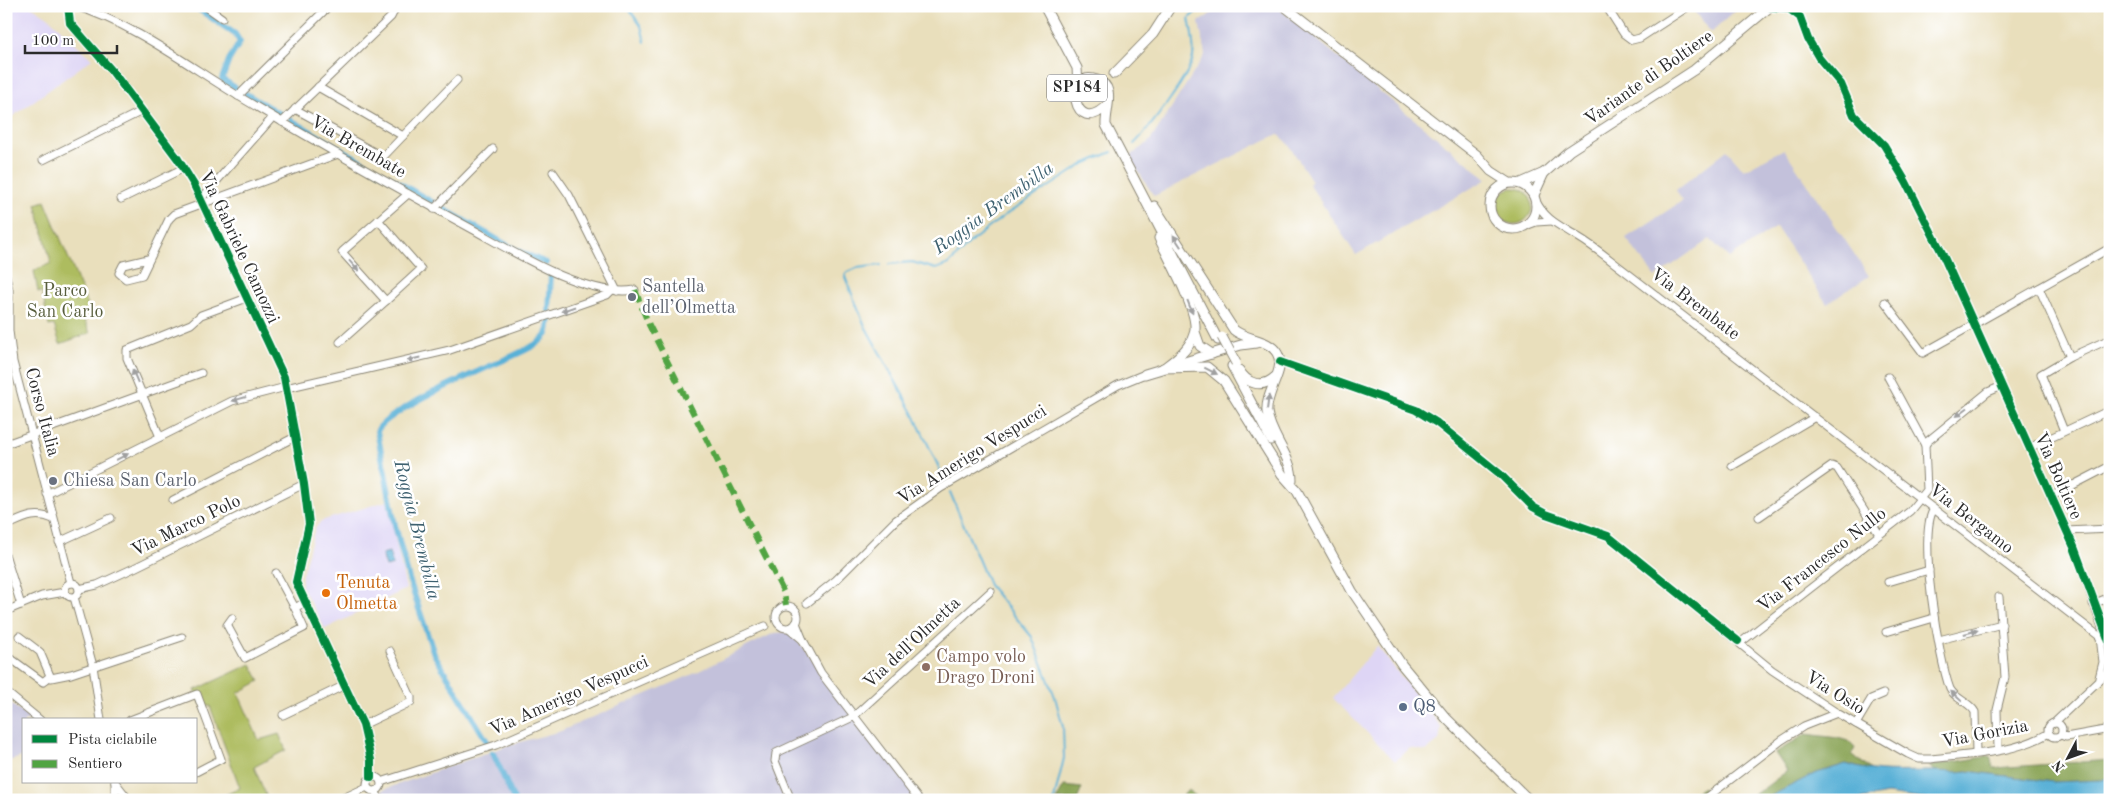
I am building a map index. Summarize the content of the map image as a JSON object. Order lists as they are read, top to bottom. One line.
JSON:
{"streets":{"main road":["Variante di Boltiere","SP184"],"street":["Via Brembate","Via Gabriele Camozzi","Corso Italia","Via Amerigo Vespucci","Via Boltiere","Via Bergamo","Via Marco Polo","Via Francesco Nullo","Via dell'Olmetta","Via Osio","Via Gorizia"]},"crossings":[["Variante di Boltiere","Via Brembate"],["Variante di Boltiere","Via Boltiere"],["Via Brembate","Via Bergamo"],["Via Gabriele Camozzi","Via Amerigo Vespucci"],["Via Gabriele Camozzi","Via Marco Polo"],["Corso Italia","Via Marco Polo"],["Via Boltiere","Via Bergamo"],["Via Bergamo","Via Francesco Nullo"],["Via Francesco Nullo","Via Osio"],["Via Osio","Via Gorizia"]],"water":["Roggia Brembilla"],"parks":["Parco San Carlo"],"places":["Santella dell’Olmetta","Chiesa San Carlo","Tenuta Olmetta","Campo volo Drago Droni","Q8"],"legend":["Pista ciclabile","Sentiero"],"scale_bar":"100 m","north":"bottom left"}
